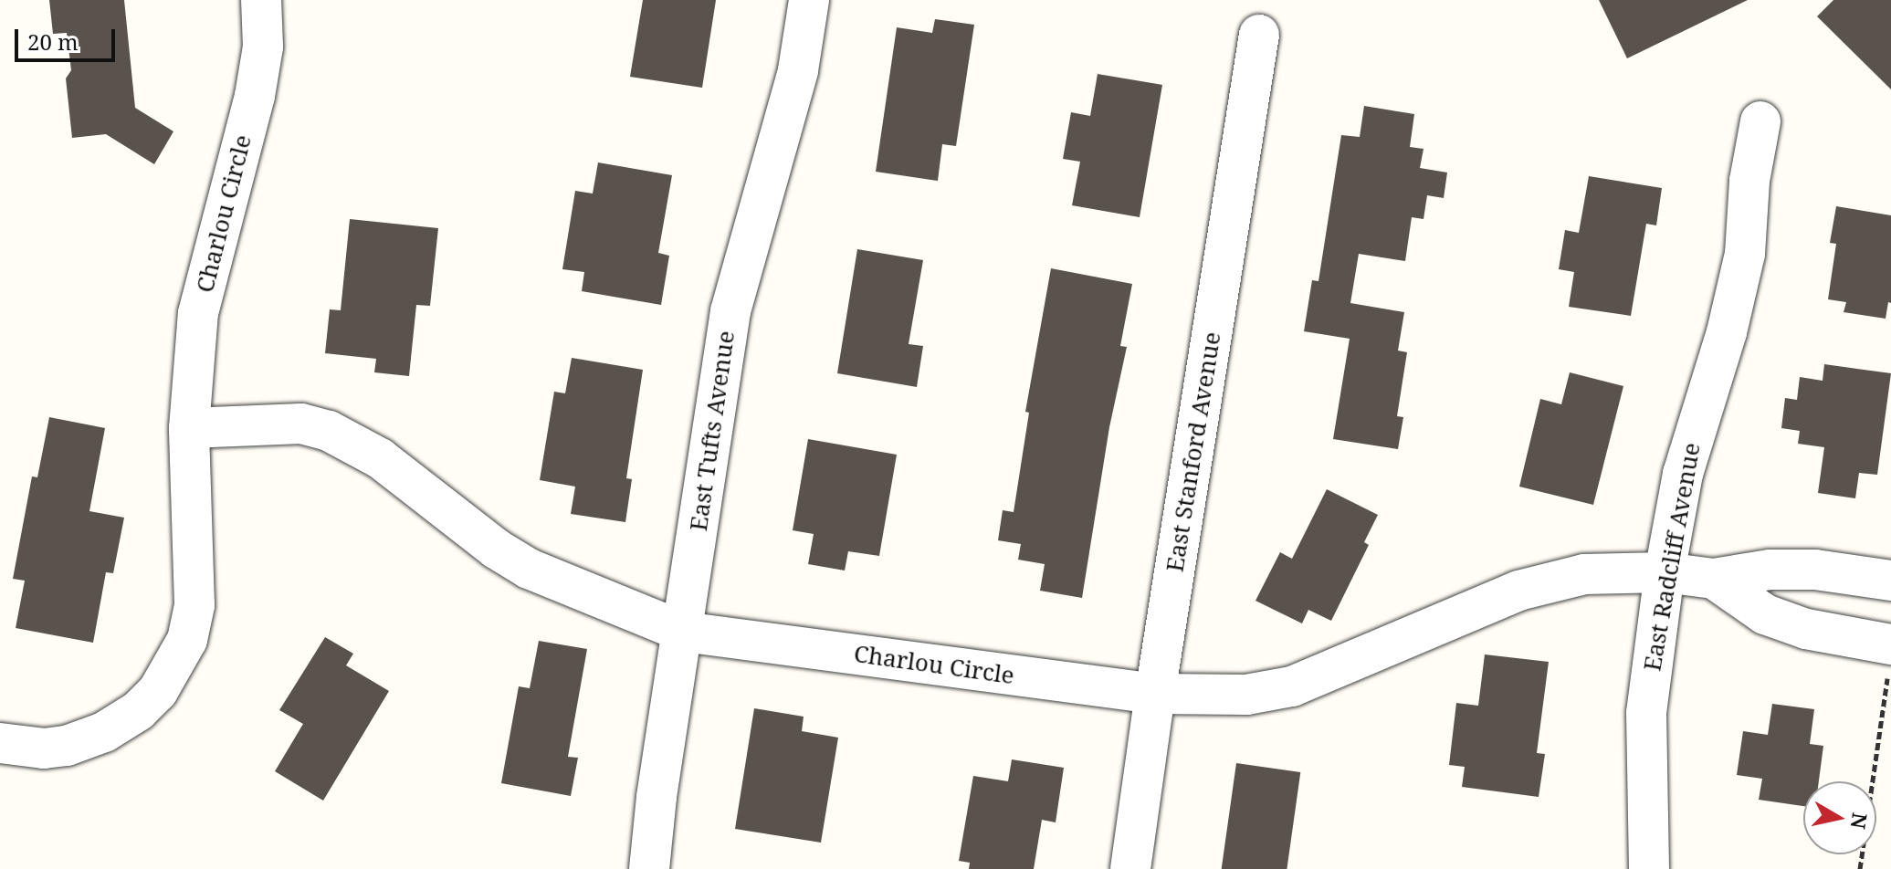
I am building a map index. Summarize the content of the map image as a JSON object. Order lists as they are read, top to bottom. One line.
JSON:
{"streets":{"street":["Charlou Circle","East Tufts Avenue","East Stanford Avenue","East Radcliff Avenue"]},"crossings":[["Charlou Circle","East Tufts Avenue"],["Charlou Circle","East Stanford Avenue"],["Charlou Circle","East Radcliff Avenue"]],"scale_bar":"20 m","north":"right"}
